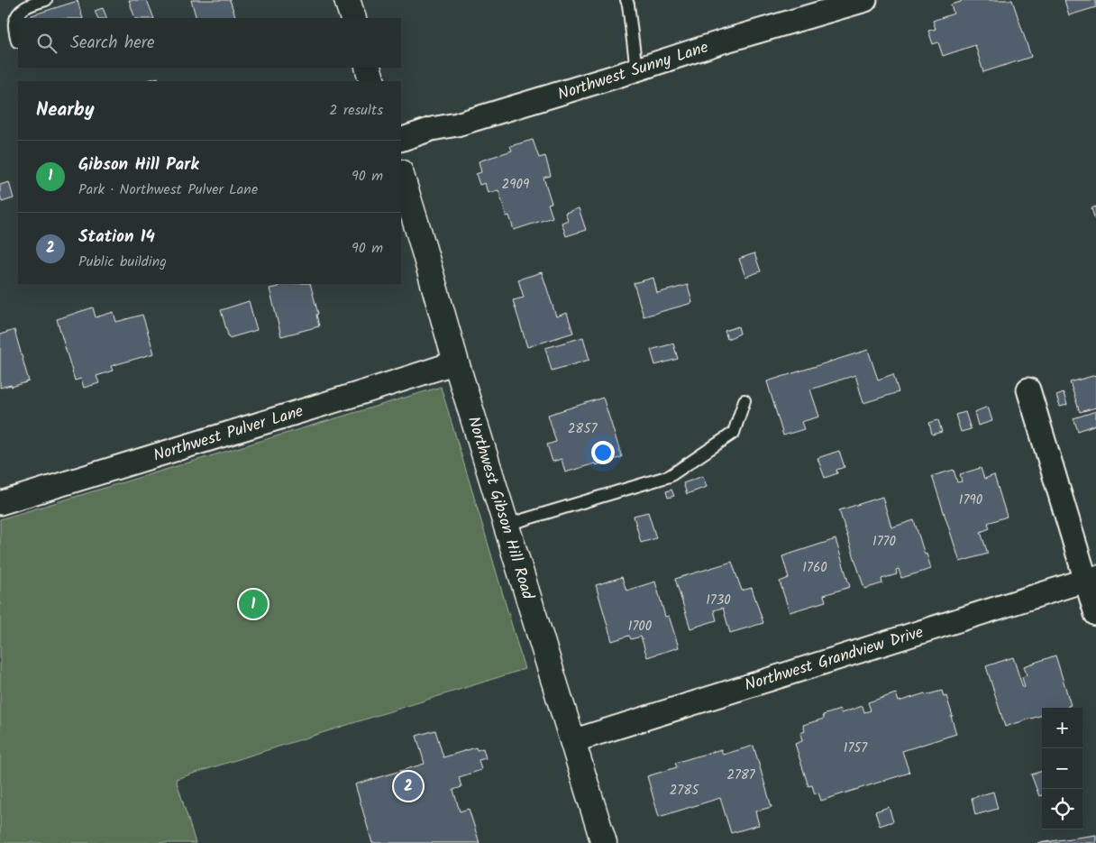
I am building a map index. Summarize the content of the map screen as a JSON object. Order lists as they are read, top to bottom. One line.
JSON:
{"streets":{"main road":["Northwest Gibson Hill Road"],"street":["Northwest Sunny Lane","Northwest Pulver Lane","Northwest Grandview Drive"]},"crossings":[["Northwest Pulver Lane","Northwest Gibson Hill Road"],["Northwest Gibson Hill Road","Northwest Grandview Drive"]],"house_numbers":["2909","2857","1790","1770","1760","1730","1700","1757","2787","2785"],"page":{"search":"Search here","heading":["Nearby","2 results"],"list":[{"mark":"1","name":"Gibson Hill Park","note":"Park · Northwest Pulver Lane","value":"90 m"},{"mark":"2","name":"Station 14","note":"Public building","value":"90 m"}],"pins":["1","2"],"map_buttons":["+","−"]}}
